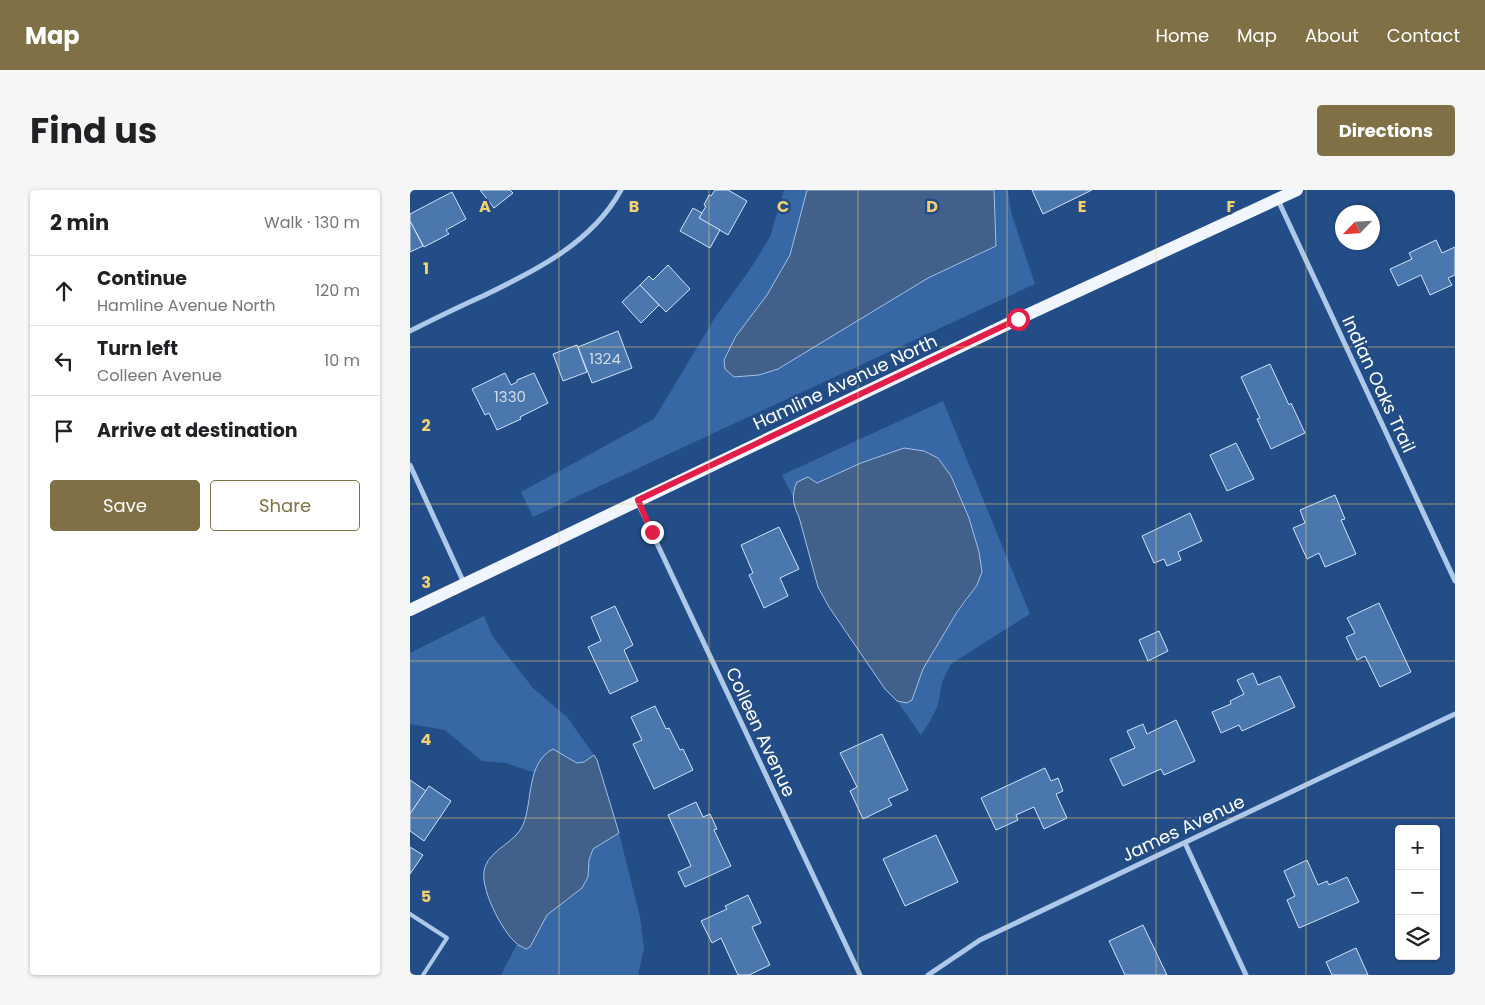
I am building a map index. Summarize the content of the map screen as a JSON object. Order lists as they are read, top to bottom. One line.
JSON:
{"streets":{"main road":["Hamline Avenue North"],"street":["Indian Oaks Trail","Colleen Avenue","James Avenue"]},"crossings":[["Hamline Avenue North","Indian Oaks Trail"],["Hamline Avenue North","Colleen Avenue"]],"house_numbers":["1324","1330"],"north":"bottom left","page":{"header":"Map","nav":["Home","Map","About","Contact"],"title":"Find us","buttons":["Directions",["Save","Share"]],"heading":["2 min","Walk · 130 m"],"list":[["Continue","Hamline Avenue North","120 m"],["Turn left","Colleen Avenue","10 m"],"Arrive at destination"],"map_buttons":["+","−"]},"grid":{"columns":["A","B","C","D","E","F"],"rows":["1","2","3","4","5"]}}
